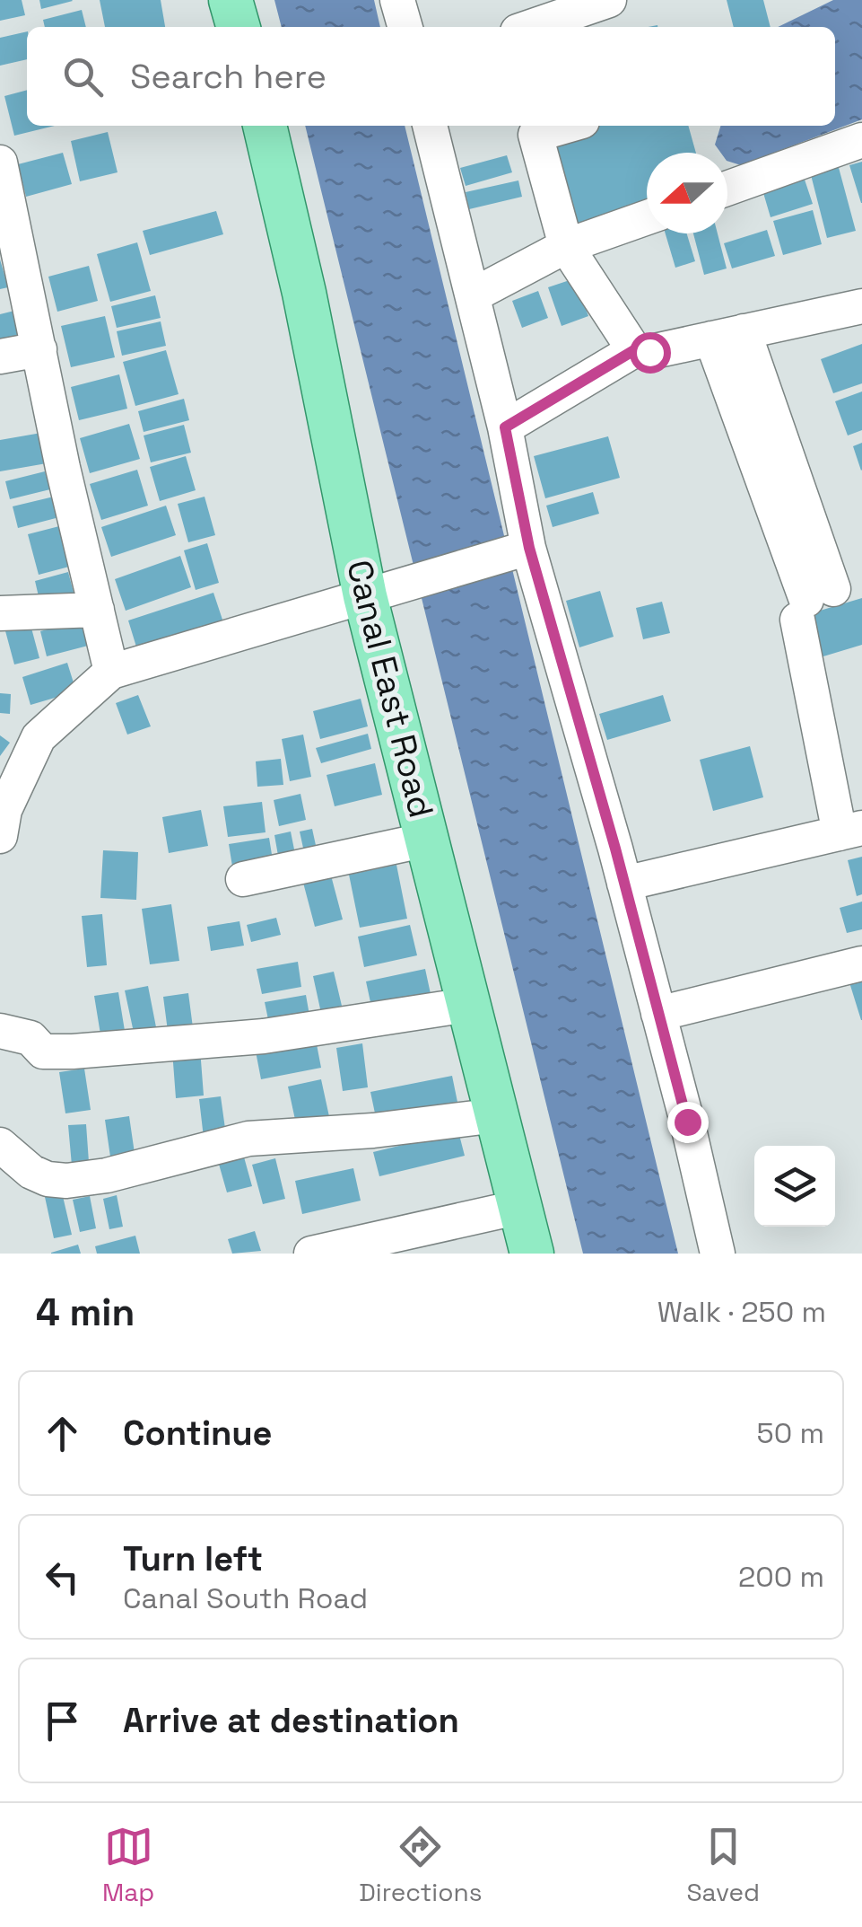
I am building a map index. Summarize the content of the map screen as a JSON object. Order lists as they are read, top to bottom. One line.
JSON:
{"streets":{"main road":["Canal East Road"]},"north":"left","page":{"search":"Search here","heading":["4 min","Walk · 250 m"],"list":[["Continue","50 m"],["Turn left","Canal South Road","200 m"],"Arrive at destination"],"nav":["Map","Directions","Saved"]}}
